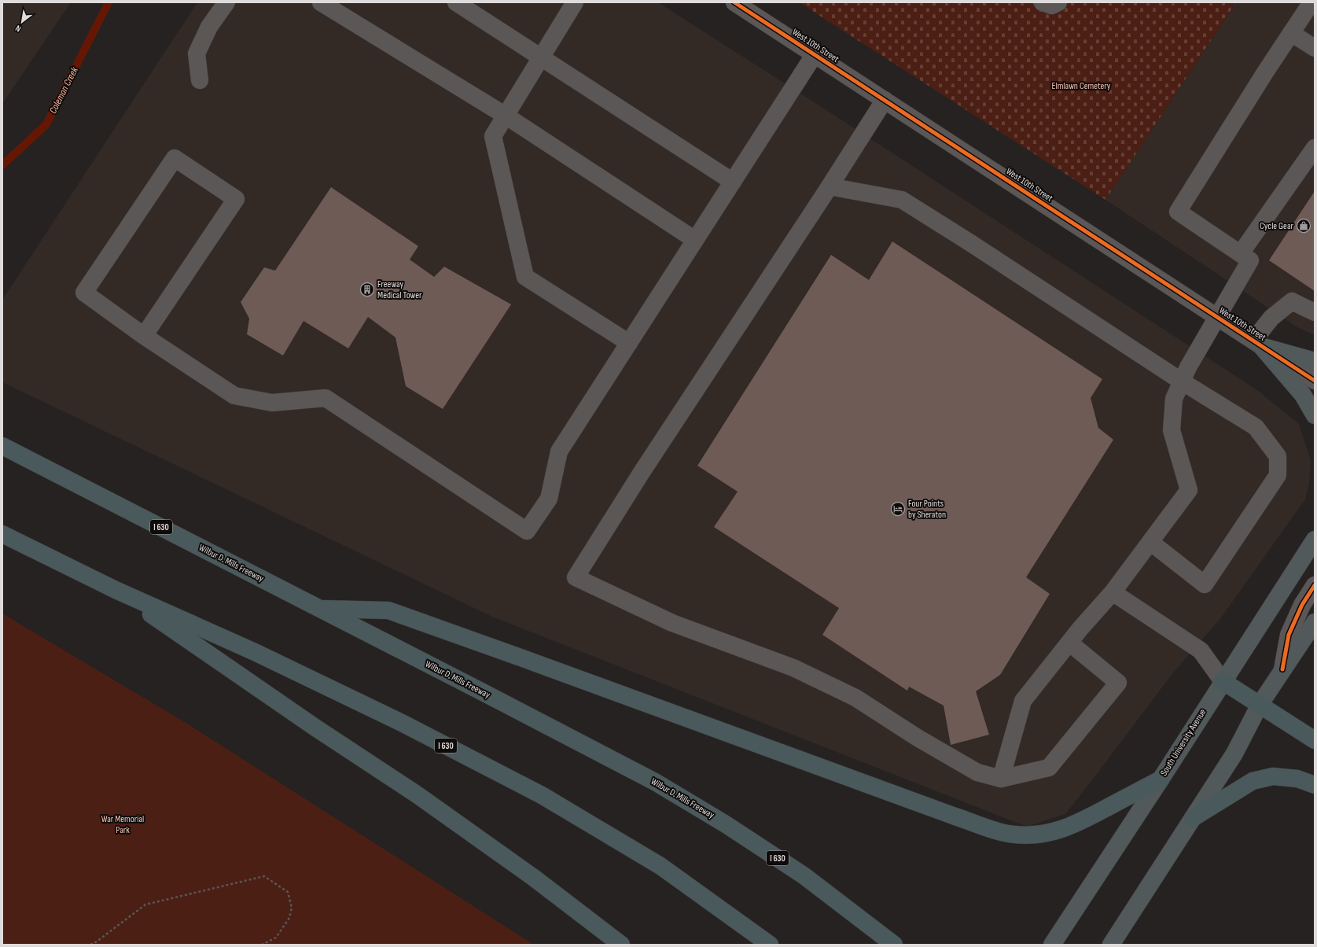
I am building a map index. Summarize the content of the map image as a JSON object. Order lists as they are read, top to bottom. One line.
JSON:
{"streets":{"highway":["I 630","Wilbur D. Mills Freeway"],"main road":["South University Avenue"],"street":["West 10th Street"]},"water":["Coleman Creek"],"parks":["Elmlawn Cemetery","War Memorial Park"],"places":{"shop":["Cycle Gear"],"building":["Freeway Medical Tower"],"hotel":["Four Points by Sheraton"]},"north":"bottom left"}
